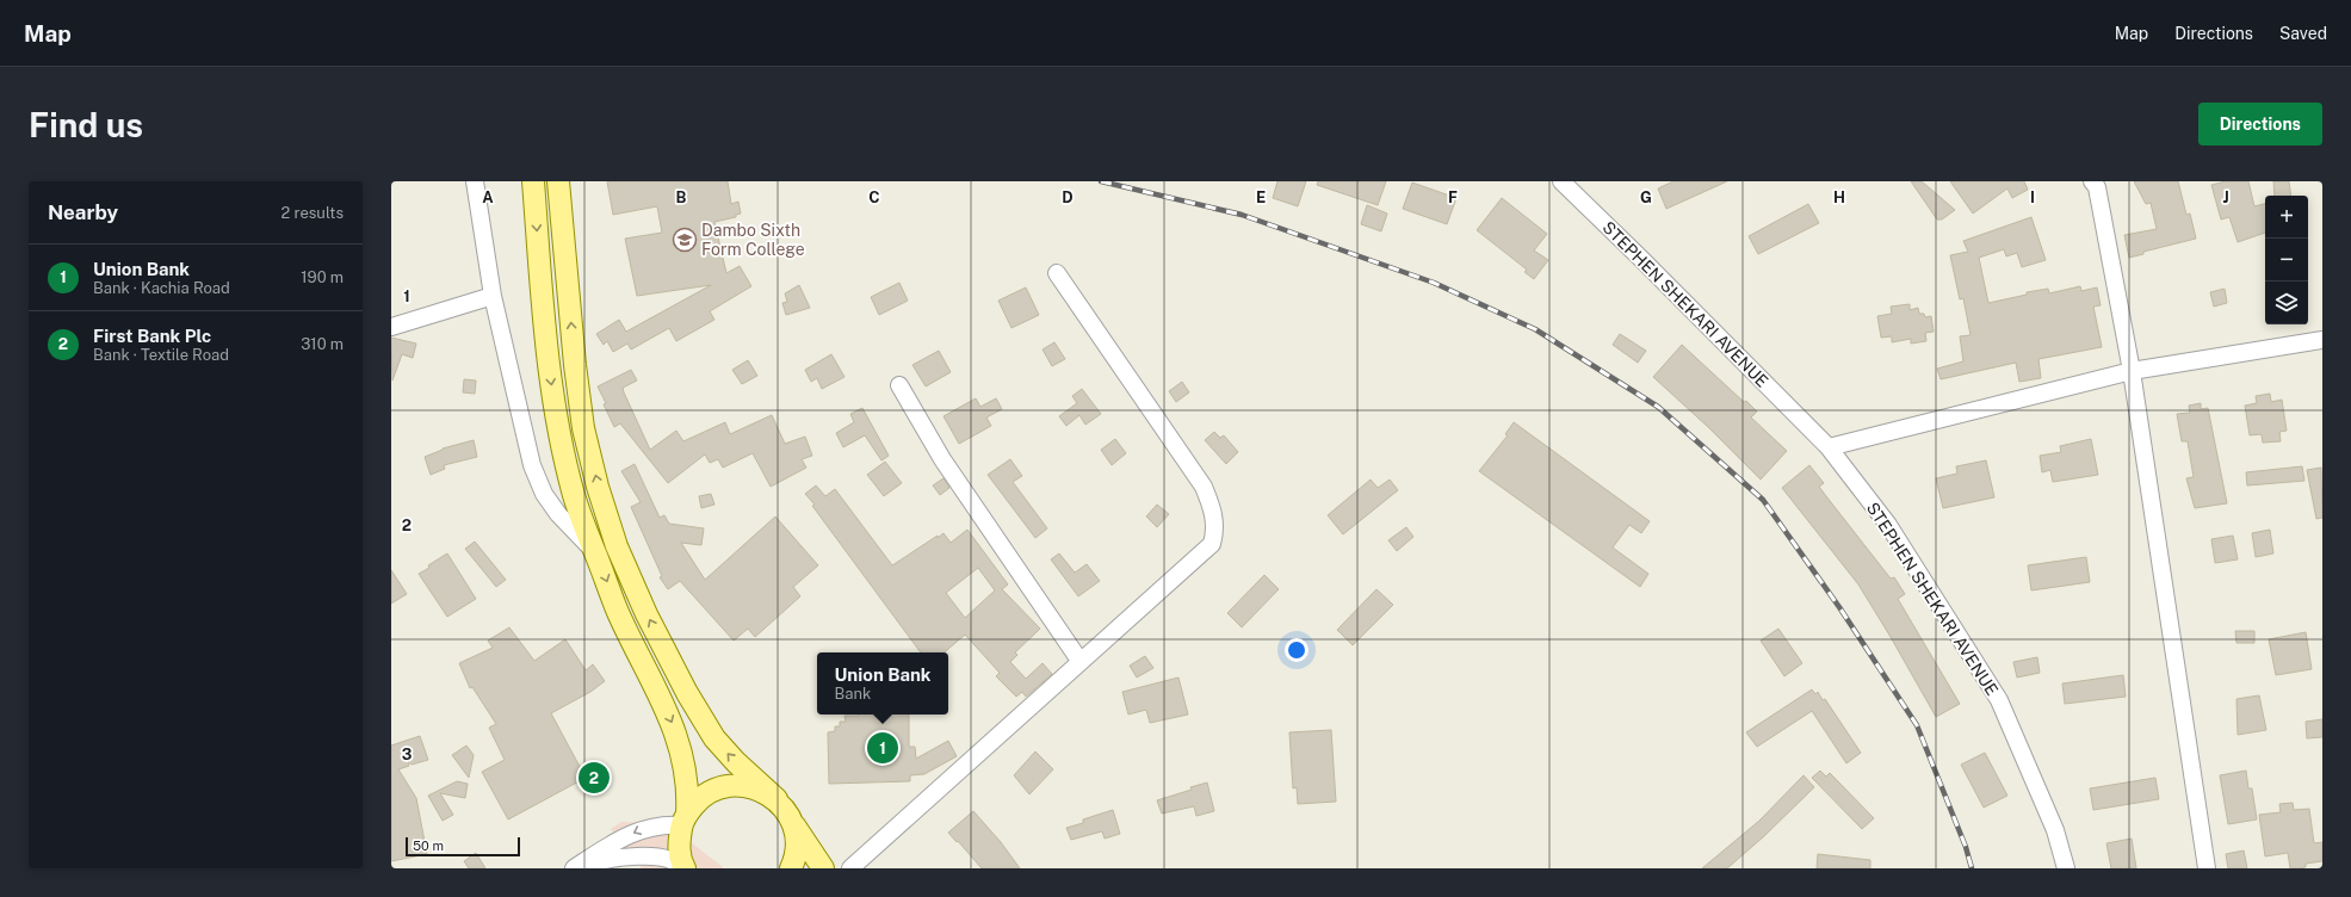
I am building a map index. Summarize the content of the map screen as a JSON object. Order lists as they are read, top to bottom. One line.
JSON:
{"streets":{"street":["STEPHEN SHEKARI AVENUE"]},"places":{"school or university":["Dambo Sixth Form College"]},"scale_bar":"50 m","page":{"header":"Map","nav":["Map","Directions","Saved"],"buttons":"Directions","title":"Find us","heading":["Nearby","2 results"],"map_buttons":["+","−"],"list":[{"mark":"1","name":"Union Bank","note":"Bank · Kachia Road","value":"190 m"},{"mark":"2","name":"First Bank Plc","note":"Bank · Textile Road","value":"310 m"}],"popup":["Union Bank","Bank"],"pins":["1","2"],"scale":"50 m"},"grid":{"columns":["A","B","C","D","E","F","G","H","I","J"],"rows":["1","2","3"]}}
